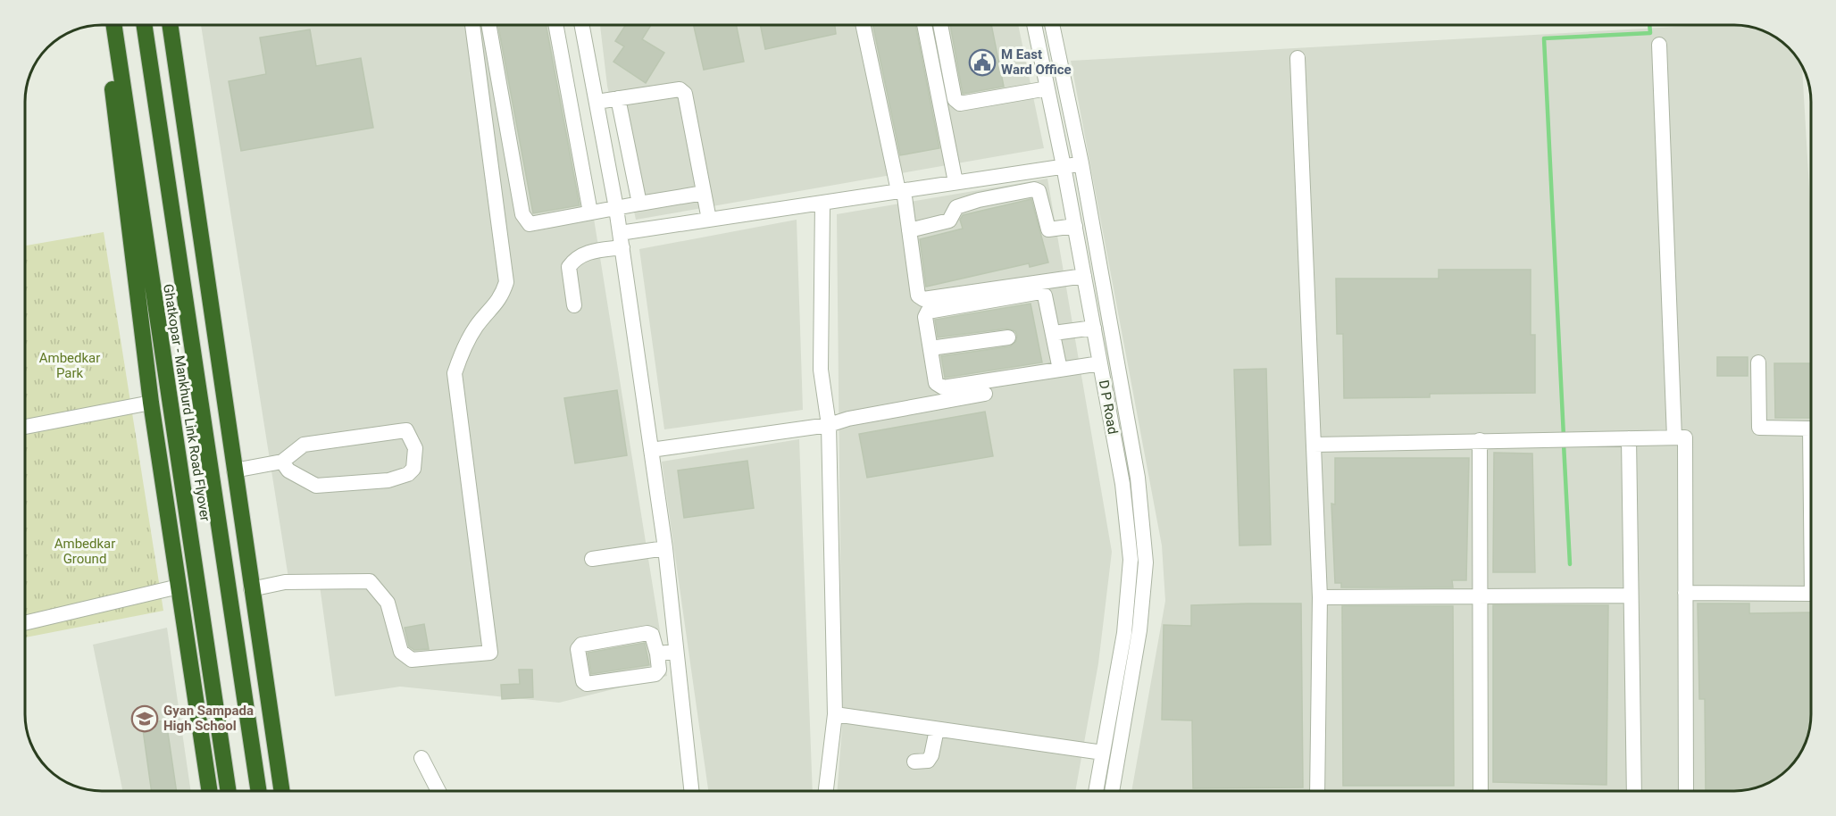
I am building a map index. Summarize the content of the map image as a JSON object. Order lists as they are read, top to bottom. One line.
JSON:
{"streets":{"highway":["Ghatkopar - Mankhurd Link Road Flyover"],"street":["D P Road"]},"parks":["Ambedkar Park","Ambedkar Ground"],"places":{"public building":["M East Ward Office"],"school or university":["Gyan Sampada High School"]}}
